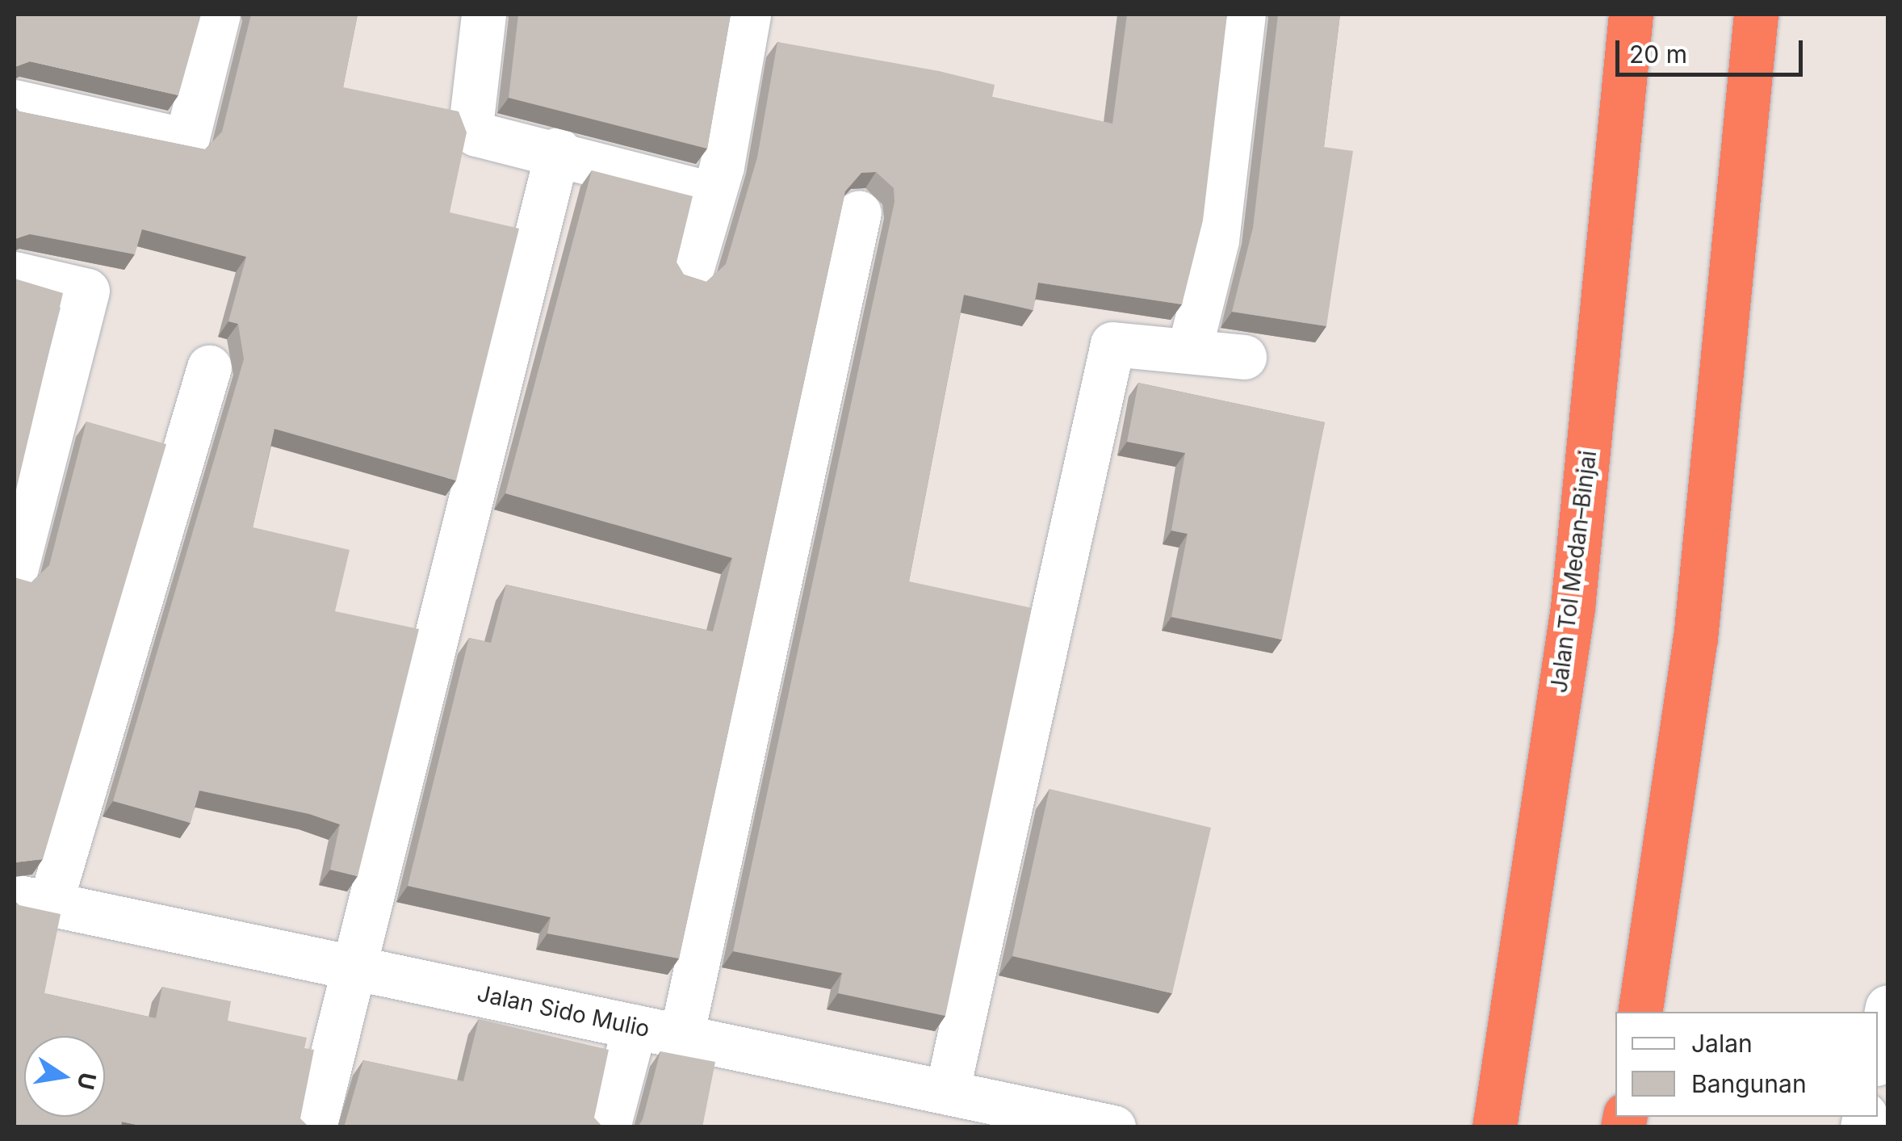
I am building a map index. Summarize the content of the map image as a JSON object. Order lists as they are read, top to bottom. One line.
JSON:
{"streets":{"highway":["Jalan Tol Medan–Binjai"],"street":["Jalan Sido Mulio"]},"legend":["Jalan","Bangunan"],"scale_bar":"20 m","north":"right"}
